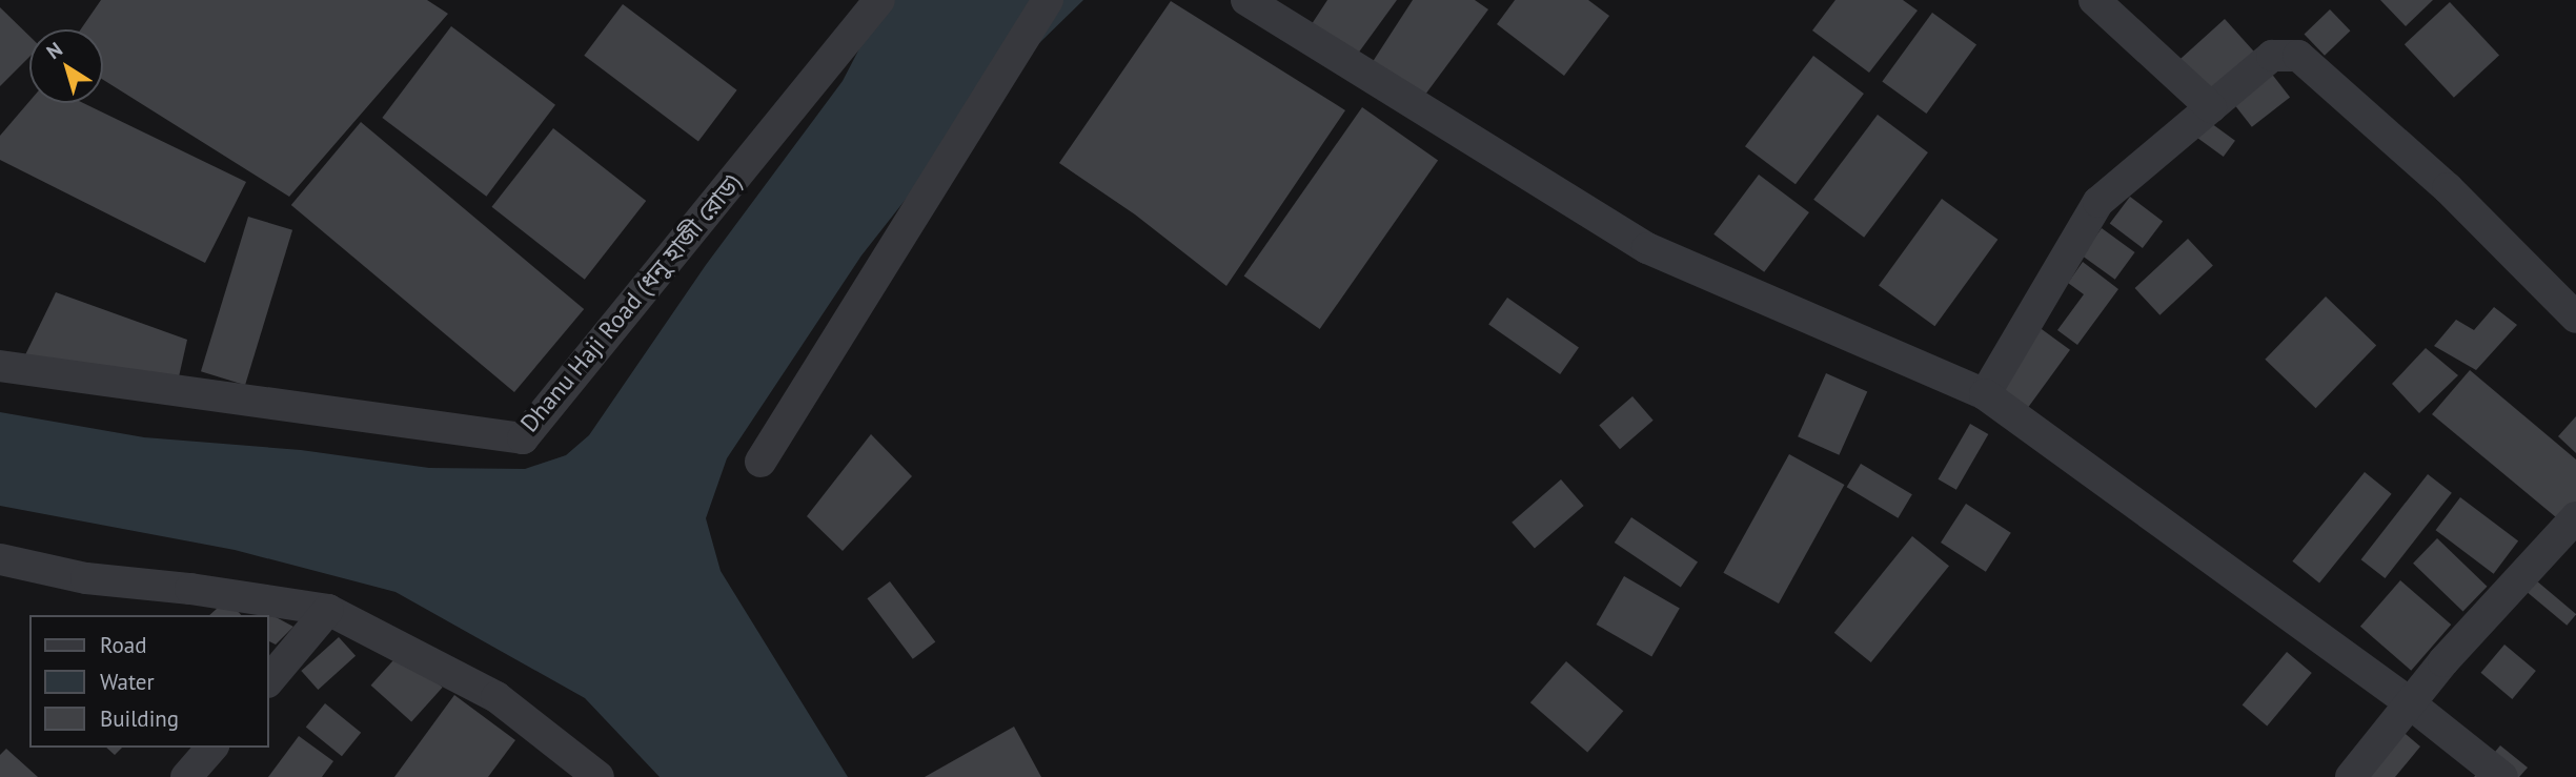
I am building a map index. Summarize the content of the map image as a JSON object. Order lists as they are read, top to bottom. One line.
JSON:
{"streets":{"street":["Dhanu Haji Road (ধনু হাজী রোড)"]},"legend":["Road","Water","Building"],"north":"top left"}
